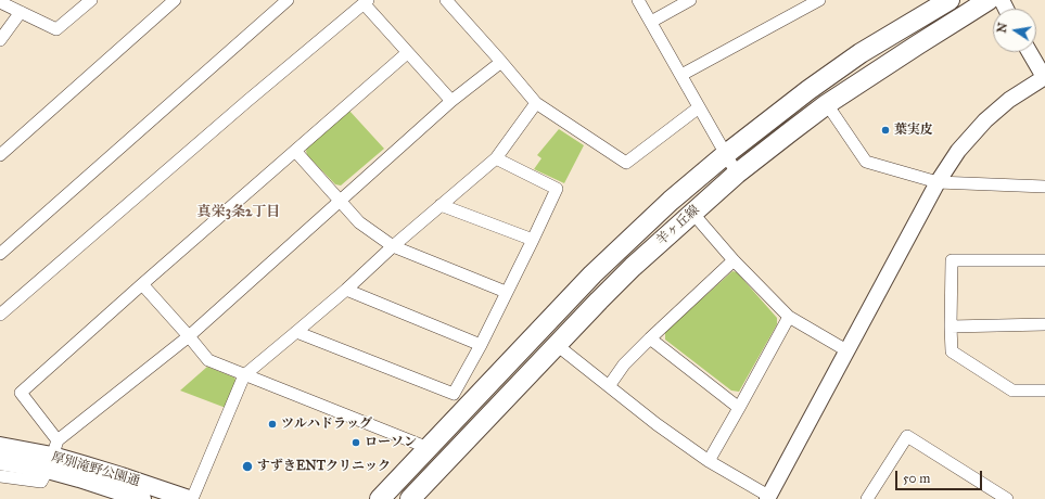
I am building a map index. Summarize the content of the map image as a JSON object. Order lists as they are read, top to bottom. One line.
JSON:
{"streets":{"main road":["羊ヶ丘線","厚別滝野公園通"]},"districts":["真栄3条2丁目"],"places":["葉実皮","ツルハドラッグ","ローソン","すずきENTクリニック"],"scale_bar":"50 m","north":"left"}
